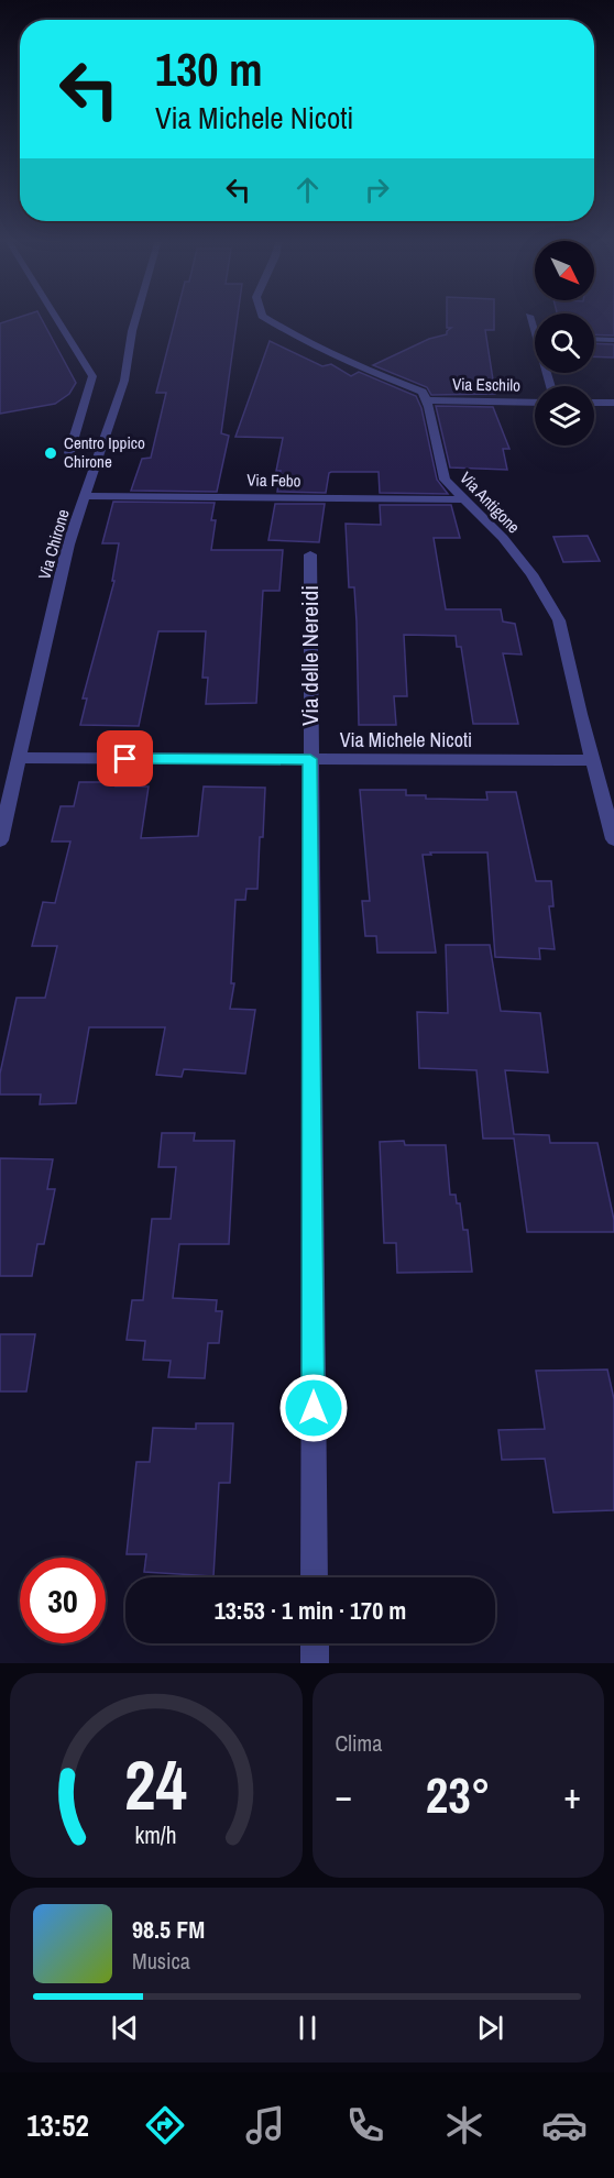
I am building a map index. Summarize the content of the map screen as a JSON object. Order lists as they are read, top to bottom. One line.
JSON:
{"streets":{"street":["Via Eschilo","Via Febo","Via Antigone","Via Chirone","Via delle Nereidi","Via Michele Nicoti"]},"crossings":[["Via Eschilo","Via Antigone"],["Via Febo","Via Antigone"],["Via Febo","Via Chirone"],["Via Antigone","Via Michele Nicoti"],["Via Chirone","Via Michele Nicoti"],["Via delle Nereidi","Via Michele Nicoti"]],"places":["Centro Ippico Chirone"],"north":"bottom right","page":{"turn":["130 m","Via Michele Nicoti"],"limit":"30","trip":"13:53 · 1 min · 170 m","tile":"Clima","heat":["−","23°","+"],"song":["98.5 FM","Musica"],"tabs":"13:52","gauge":["24","km/h"]}}
